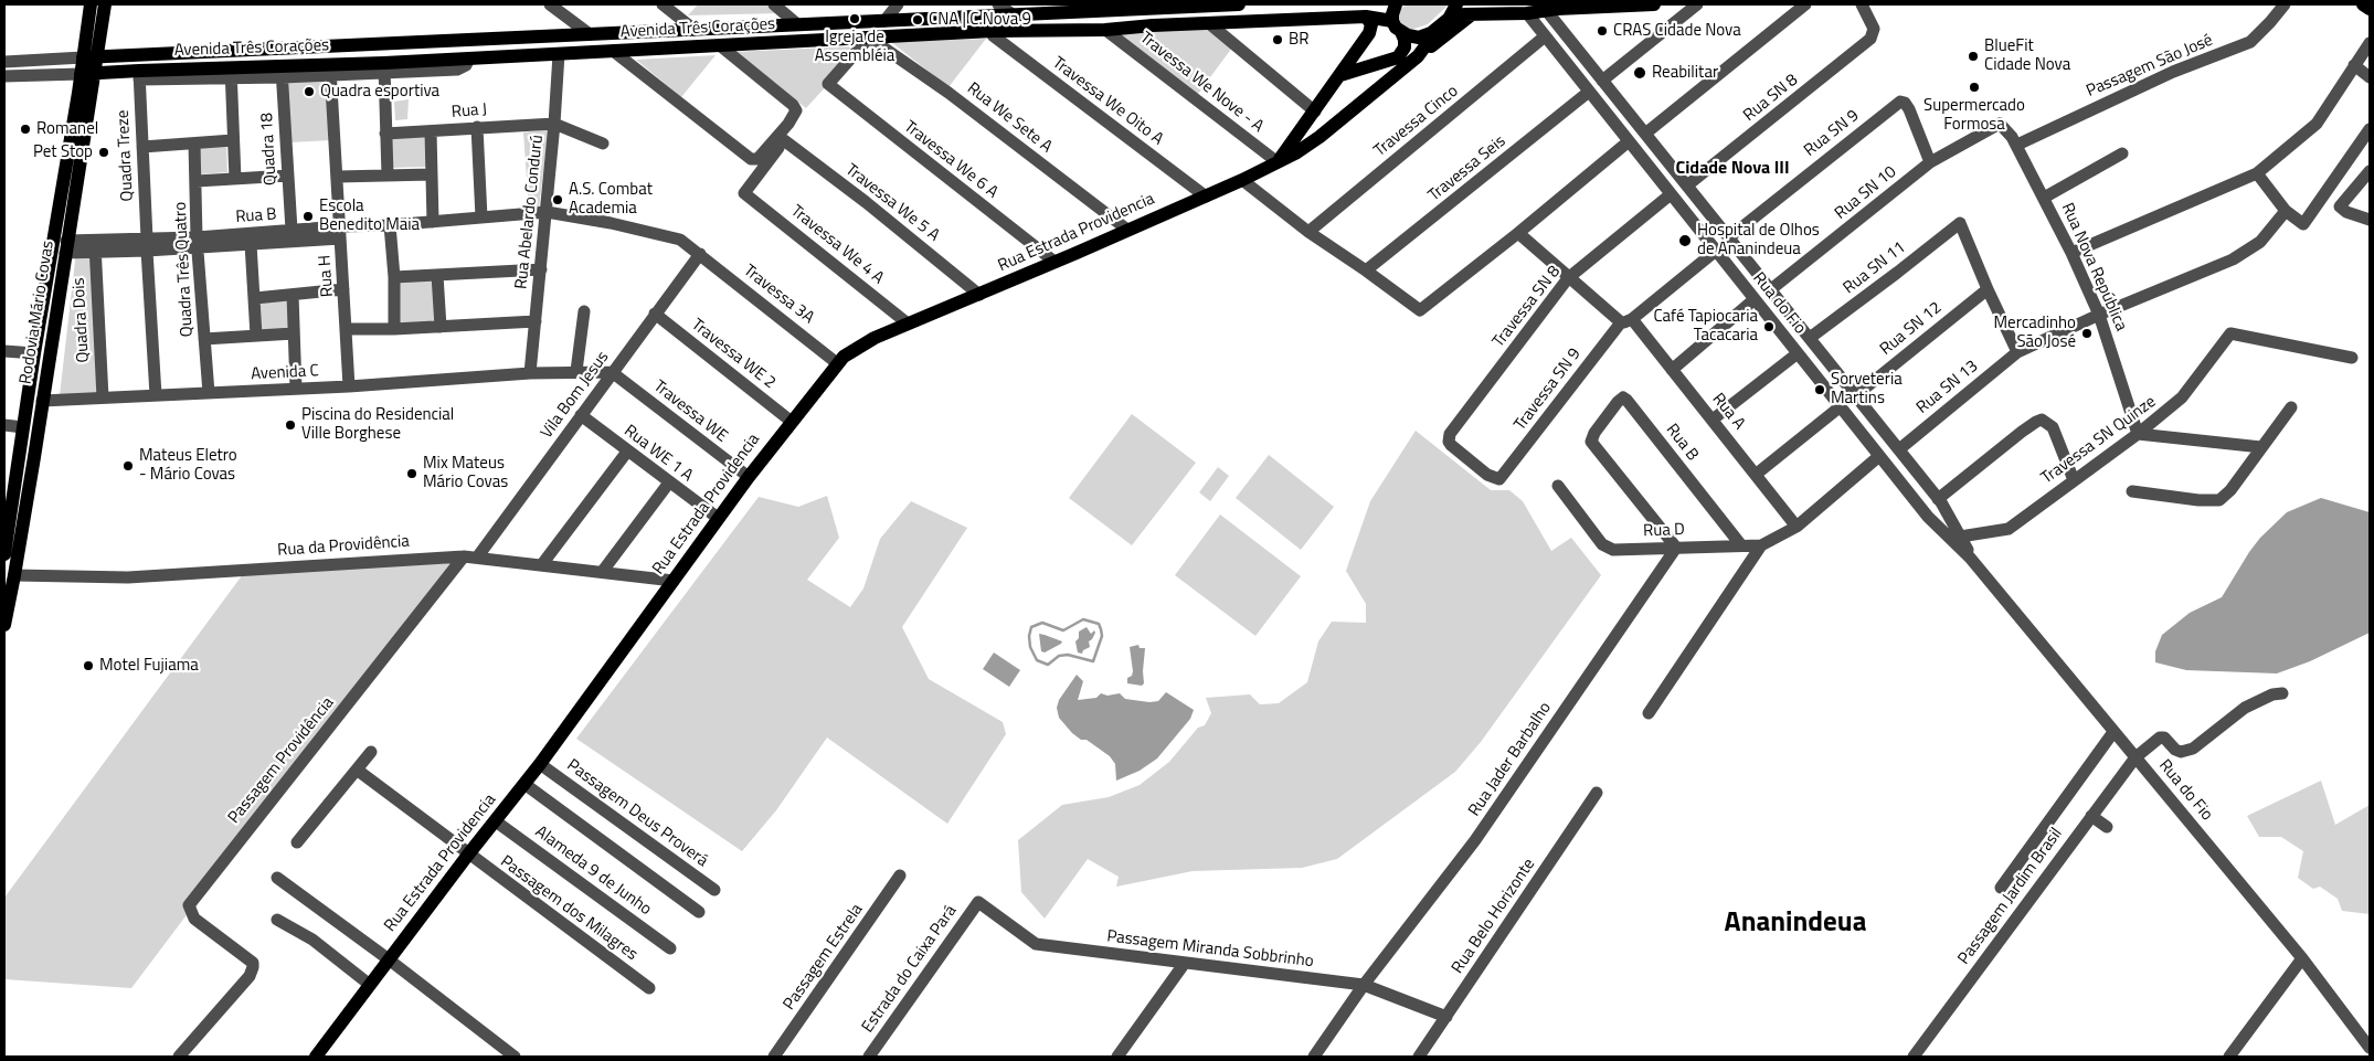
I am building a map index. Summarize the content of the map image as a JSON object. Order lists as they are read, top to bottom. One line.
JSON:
{"streets":{"main road":["Avenida Três Corações","Rua Estrada Providencia","Rodovia Mário Covas"],"street":["Passagem São José","Travessa We Nove - A","Rua SN 8","Travessa We Oito A","Rua J","Rua We Sete A","Travessa Cinco","Rua SN 9","Quadra 18","Quadra Treze","Travessa We 6 A","Travessa Seis","Rua SN 10","Travessa We 5 A","Rua Abelardo Condurú","Rua B","Travessa We 4 A","Rua Nova República","Rua SN 11","Quadra Três Quatro","Rua H","Travessa 3A","Rua do Fio","Travessa SN 8","Quadra Dois","Rua SN 12","Travessa WE 2","Avenida C","Rua SN 13","Travessa SN 9","Vila Bom Jesus","Travessa WE","Rua A","Travessa SN Quinze","Rua WE 1 A","Rua D","Rua da Providência","Rua Jader Barbalho","Passagem Providência","Passagem Deus Proverá","Alameda 9 de Junho","Passagem Jardim Brasil","Passagem dos Milagres","Rua Belo Horizonte","Passagem Miranda Sobbrinho","Passagem Estrela","Estrada do Caixa Pará"]},"crossings":[["Avenida Três Corações","Travessa We Nove - A"],["Avenida Três Corações","Travessa We Oito A"],["Avenida Três Corações","Rua We Sete A"],["Avenida Três Corações","Quadra 18"],["Avenida Três Corações","Quadra Treze"],["Avenida Três Corações","Travessa We 6 A"],["Avenida Três Corações","Rua Abelardo Condurú"],["Avenida Três Corações","Rua Estrada Providencia"],["Avenida Três Corações","Rua H"],["Avenida Três Corações","Rua do Fio"],["Avenida Três Corações","Rodovia Mário Covas"],["Passagem São José","Rua Nova República"],["Travessa We Nove - A","Rua Estrada Providencia"],["Rua SN 8","Rua do Fio"],["Travessa We Oito A","Rua Estrada Providencia"],["Rua J","Rua Abelardo Condurú"],["Rua We Sete A","Travessa We 6 A"],["Rua We Sete A","Rua Estrada Providencia"],["Travessa Cinco","Rua do Fio"],["Rua SN 9","Rua SN 10"],["Rua SN 9","Rua do Fio"],["Quadra 18","Rua B"],["Quadra Treze","Rua B"],["Quadra Treze","Avenida C"],["Travessa We 6 A","Rua Estrada Providencia"],["Travessa Seis","Rua do Fio"],["Rua SN 10","Rua Nova República"],["Rua SN 10","Rua do Fio"],["Travessa We 5 A","Rua Estrada Providencia"],["Travessa We 5 A","Travessa We 4 A"],["Rua Abelardo Condurú","Rua B"],["Rua Abelardo Condurú","Travessa 3A"],["Rua Abelardo Condurú","Avenida C"],["Rua B","Quadra Três Quatro"],["Rua B","Rua H"],["Rua B","Travessa 3A"],["Rua B","Rodovia Mário Covas"],["Rua B","Quadra Dois"],["Rua B","Rua D"],["Rua B","Rua Jader Barbalho"],["Rua Estrada Providencia","Travessa We 4 A"],["Rua Estrada Providencia","Travessa 3A"],["Rua Estrada Providencia","Travessa WE 2"],["Rua Estrada Providencia","Travessa WE"],["Rua Estrada Providencia","Rua WE 1 A"],["Rua Estrada Providencia","Rua da Providência"],["Rua Estrada Providencia","Passagem Deus Proverá"],["Rua Estrada Providencia","Alameda 9 de Junho"],["Rua Estrada Providencia","Passagem dos Milagres"],["Rua Nova República","Rua SN 13"],["Rua Nova República","Travessa SN Quinze"],["Rua SN 11","Rua do Fio"],["Rua SN 11","Rua SN 12"],["Quadra Três Quatro","Avenida C"],["Rua H","Avenida C"],["Travessa 3A","Vila Bom Jesus"],["Rua do Fio","Travessa SN 8"],["Rua do Fio","Rua SN 12"],["Rua do Fio","Rua SN 13"],["Rua do Fio","Travessa SN 9"],["Rua do Fio","Travessa SN Quinze"],["Rua do Fio","Passagem Jardim Brasil"],["Travessa SN 8","Travessa SN 9"],["Travessa SN 8","Rua A"],["Rodovia Mário Covas","Avenida C"],["Rodovia Mário Covas","Rua da Providência"],["Quadra Dois","Avenida C"],["Travessa WE 2","Vila Bom Jesus"],["Avenida C","Vila Bom Jesus"],["Avenida C","Travessa WE"],["Travessa SN 9","Rua A"],["Vila Bom Jesus","Travessa WE"],["Vila Bom Jesus","Rua WE 1 A"],["Vila Bom Jesus","Rua da Providência"],["Rua A","Rua D"],["Rua D","Rua Jader Barbalho"],["Rua da Providência","Passagem Providência"],["Rua Jader Barbalho","Passagem Miranda Sobbrinho"],["Rua Belo Horizonte","Passagem Miranda Sobbrinho"],["Passagem Miranda Sobbrinho","Estrada do Caixa Pará"]],"districts":["Cidade Nova III","Ananindeua"],"places":["Igreja de Assembléia","CNA | C.Nova 9","CRAS Cidade Nova","BR","BlueFit Cidade Nova","Reabilitar","Supermercado Formosa","Quadra esportiva","Romanel","Pet Stop","A.S. Combat Academia","Escola Benedito Maia","Hospital de Olhos de Ananindeua","Café Tapiocaria Tacacaria","Mercadinho São José","Sorveteria Martins","Piscina do Residencial Ville Borghese","Mateus Eletro - Mário Covas","Mix Mateus Mário Covas","Motel Fujiama"]}
